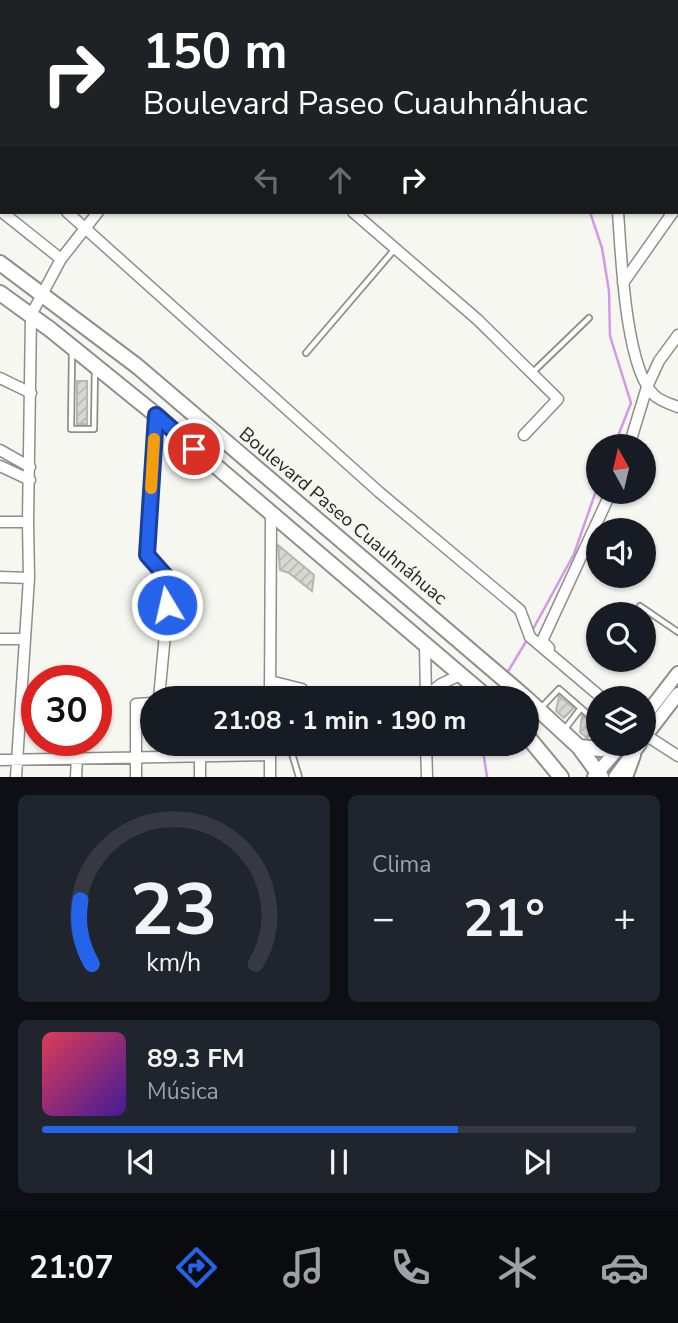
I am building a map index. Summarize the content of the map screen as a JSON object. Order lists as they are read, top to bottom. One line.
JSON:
{"streets":{"main road":["Boulevard Paseo Cuauhnáhuac"]},"north":"top","page":{"turn":["150 m","Boulevard Paseo Cuauhnáhuac"],"limit":"30","trip":"21:08 · 1 min · 190 m","tile":"Clima","heat":["−","21°","+"],"song":["89.3 FM","Música"],"tabs":"21:07","gauge":["23","km/h"]}}
